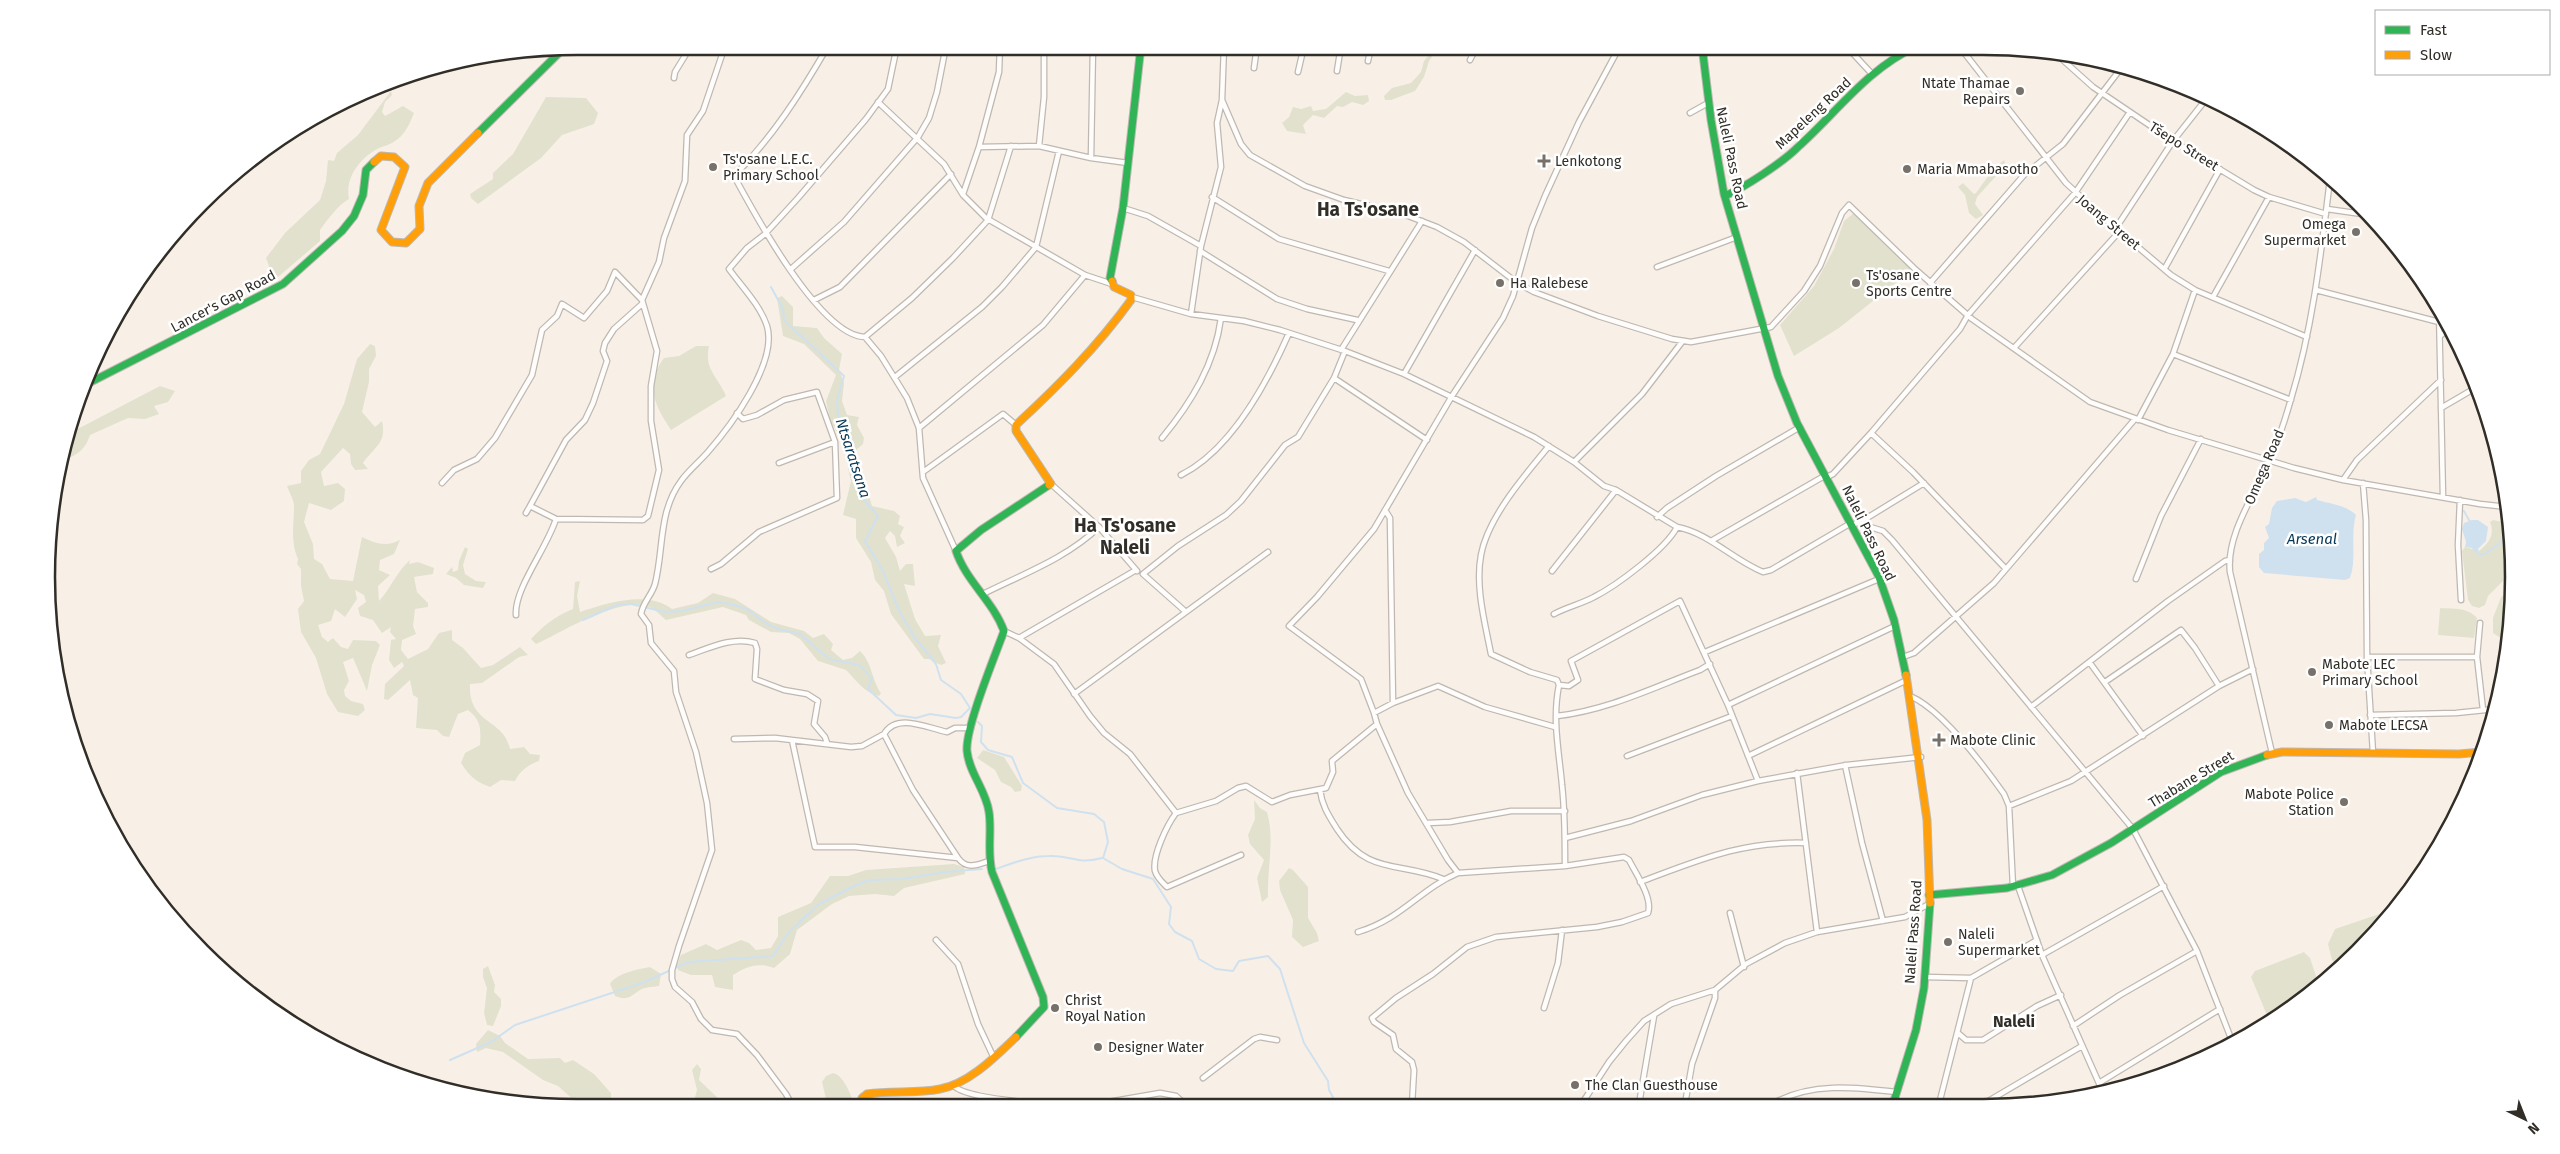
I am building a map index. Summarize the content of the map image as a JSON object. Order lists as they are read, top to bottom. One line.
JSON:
{"streets":{"street":["Mapeleng Road","Tšepo Street","Naleli Pass Road","Joang Street","Lancer's Gap Road","Omega Road","Thabane Street"]},"crossings":[["Mapeleng Road","Naleli Pass Road"],["Tšepo Street","Omega Road"],["Naleli Pass Road","Thabane Street"],["Joang Street","Omega Road"],["Omega Road","Thabane Street"]],"districts":["Ha Ts'osane","Ha Ts'osane Naleli","Naleli"],"water":["Ntsaratsana","Arsenal"],"places":{"other":["Ntate Thamae Repairs","Ts'osane L.E.C. Primary School","Maria Mmabasotho","Omega Supermarket","Ha Ralebese","Ts'osane Sports Centre","Mabote LEC Primary School","Mabote LECSA","Mabote Police Station","Naleli Supermarket","Christ Royal Nation","Designer Water","The Clan Guesthouse"],"health":["Lenkotong","Mabote Clinic"]},"legend":["Fast","Slow"],"north":"bottom right"}
